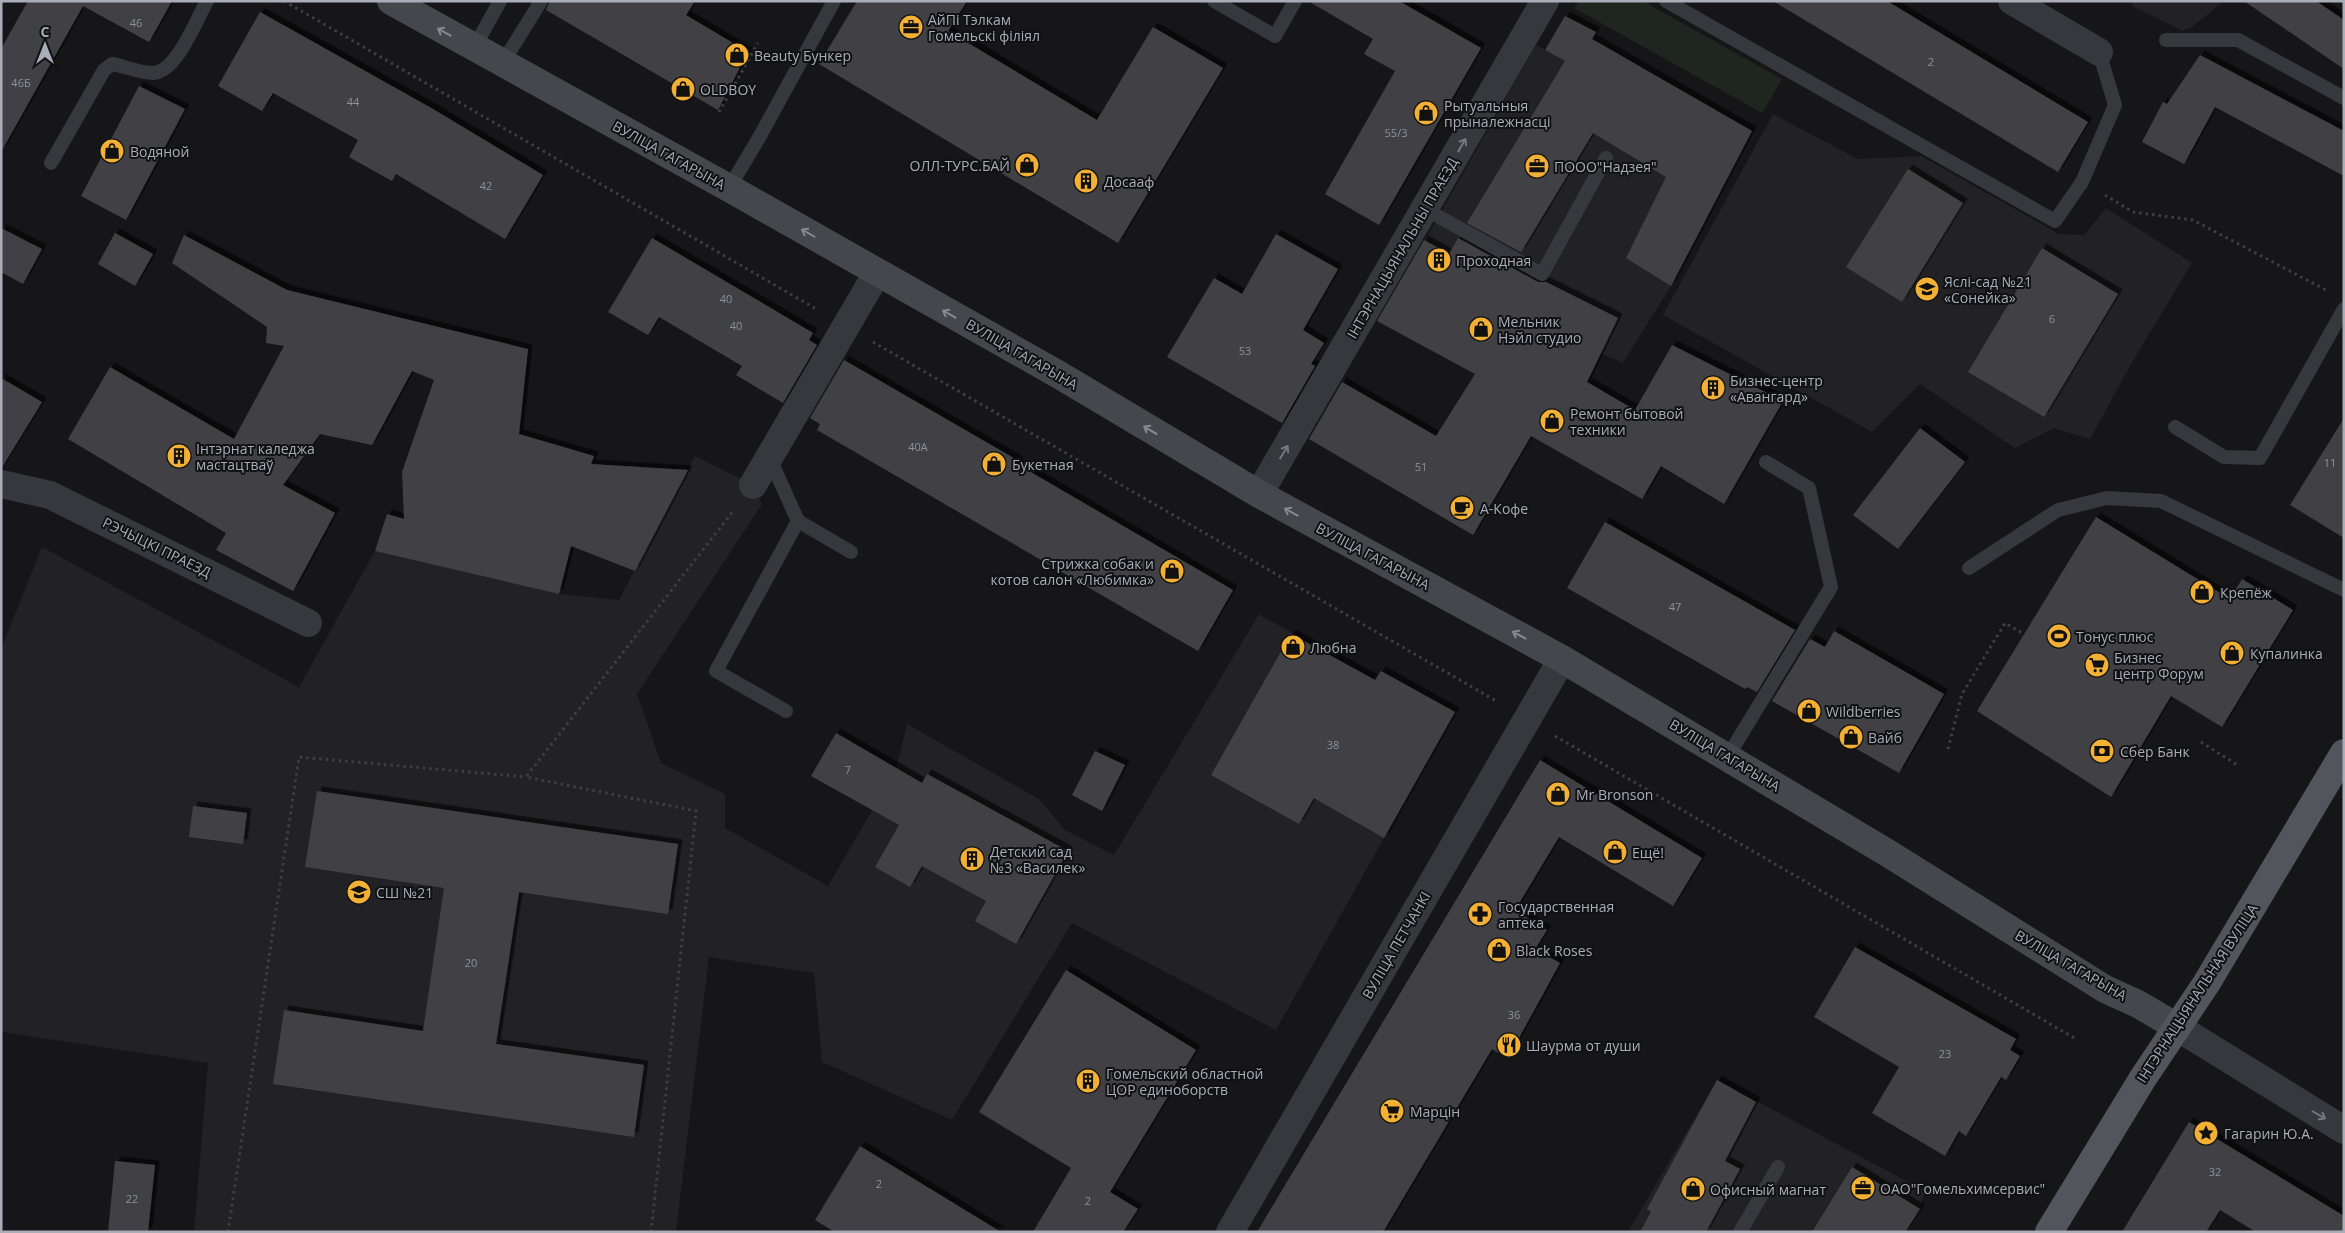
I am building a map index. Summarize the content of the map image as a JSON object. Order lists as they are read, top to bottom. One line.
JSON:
{"streets":{"main road":["ІНТЭРНАЦЫЯНАЛЬНАЯ ВУЛІЦА"],"street":["ВУЛІЦА ГАГАРЫНА","ІНТЭРНАЦЫЯНАЛЬНЫ ПРАЕЗД","РЭЧЫЦКІ ПРАЕЗД","ВУЛІЦА ПЕТЧАНКІ"]},"crossings":[["ВУЛІЦА ГАГАРЫНА","ІНТЭРНАЦЫЯНАЛЬНЫ ПРАЕЗД"],["ВУЛІЦА ГАГАРЫНА","ВУЛІЦА ПЕТЧАНКІ"],["ВУЛІЦА ГАГАРЫНА","ІНТЭРНАЦЫЯНАЛЬНАЯ ВУЛІЦА"]],"one_way":["ІНТЭРНАЦЫЯНАЛЬНЫ ПРАЕЗД"],"places":{"office":["АйПі Тэлкам Гомельскі філіял","ПООО\"Надзея\"","ОАО\"Гомельхимсервис\""],"shop":["Beauty Бункер","OLDBOY","Рытуальныя прыналежнасці","Водяной","ОЛЛ-ТУРС.БАЙ","Мельник Нэйл студио","Ремонт бытовой техники","Букетная","Стрижка собак и котов салон «Любимка»","Крепёж","Любна","Купалинка","Wildberries","Вайб","Mr Bronson","Ещё!","Black Roses","Офисный магнат"],"building":["Досааф","Проходная","Бизнес-центр «Авангард»","Інтэрнат каледжа мастацтваў","Детский сад №3 «Василек»","Гомельский областной ЦОР единоборств"],"school or university":["Яслі-сад №21 «Сонейка»","СШ №21"],"cafe":["А-Кофе"],"sports":["Тонус плюс"],"supermarket":["Бизнес центр Форум","Марцін"],"bank":["Сбер Банк"],"pharmacy":["Государственная аптека"],"restaurant":["Шаурма от души"],"place":["Гагарин Ю.А."]},"house_numbers":["46","2","46Б","44","55/3","42","40","6","40","53","40А","11","51","47","38","7","20","36","23","32","2","22","2"],"north":"top"}
